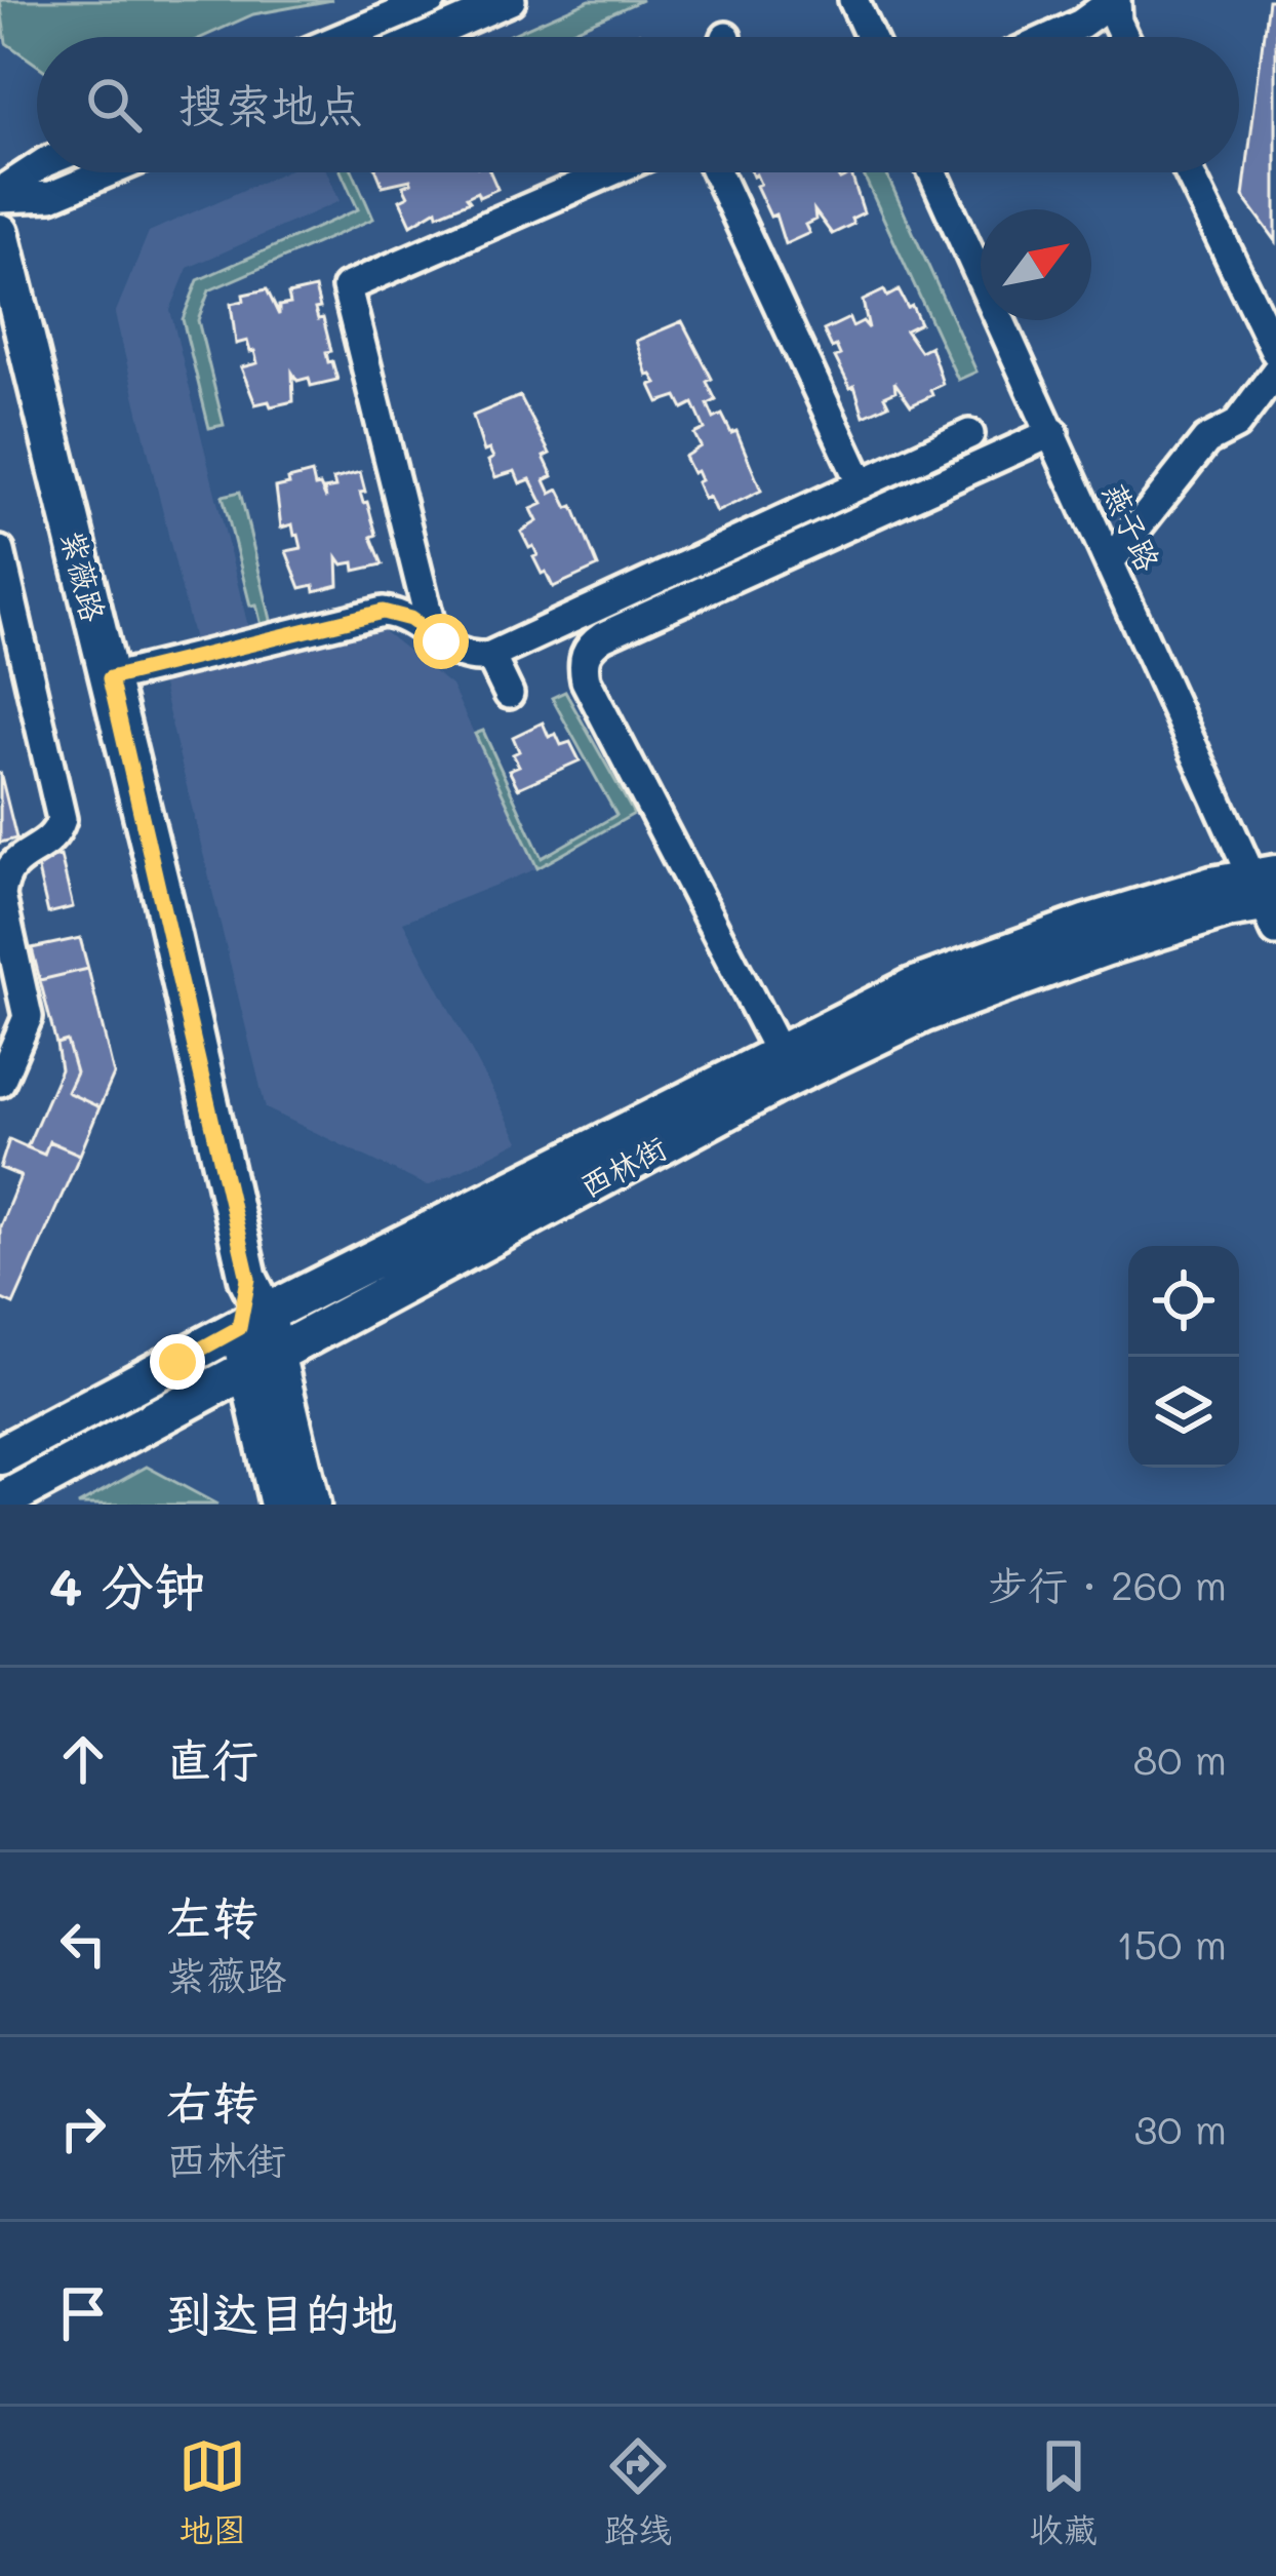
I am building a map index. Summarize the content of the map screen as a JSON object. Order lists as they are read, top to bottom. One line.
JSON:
{"streets":{"main road":["紫薇路","西林街"],"street":["燕子路"]},"crossings":[["燕子路","西林街"],["紫薇路","西林街"]],"north":"top right","page":{"search":"搜索地点","heading":["4 分钟","步行 · 260 m"],"list":[["直行","80 m"],["左转","紫薇路","150 m"],["右转","西林街","30 m"],"到达目的地"],"nav":["地图","路线","收藏"]}}
